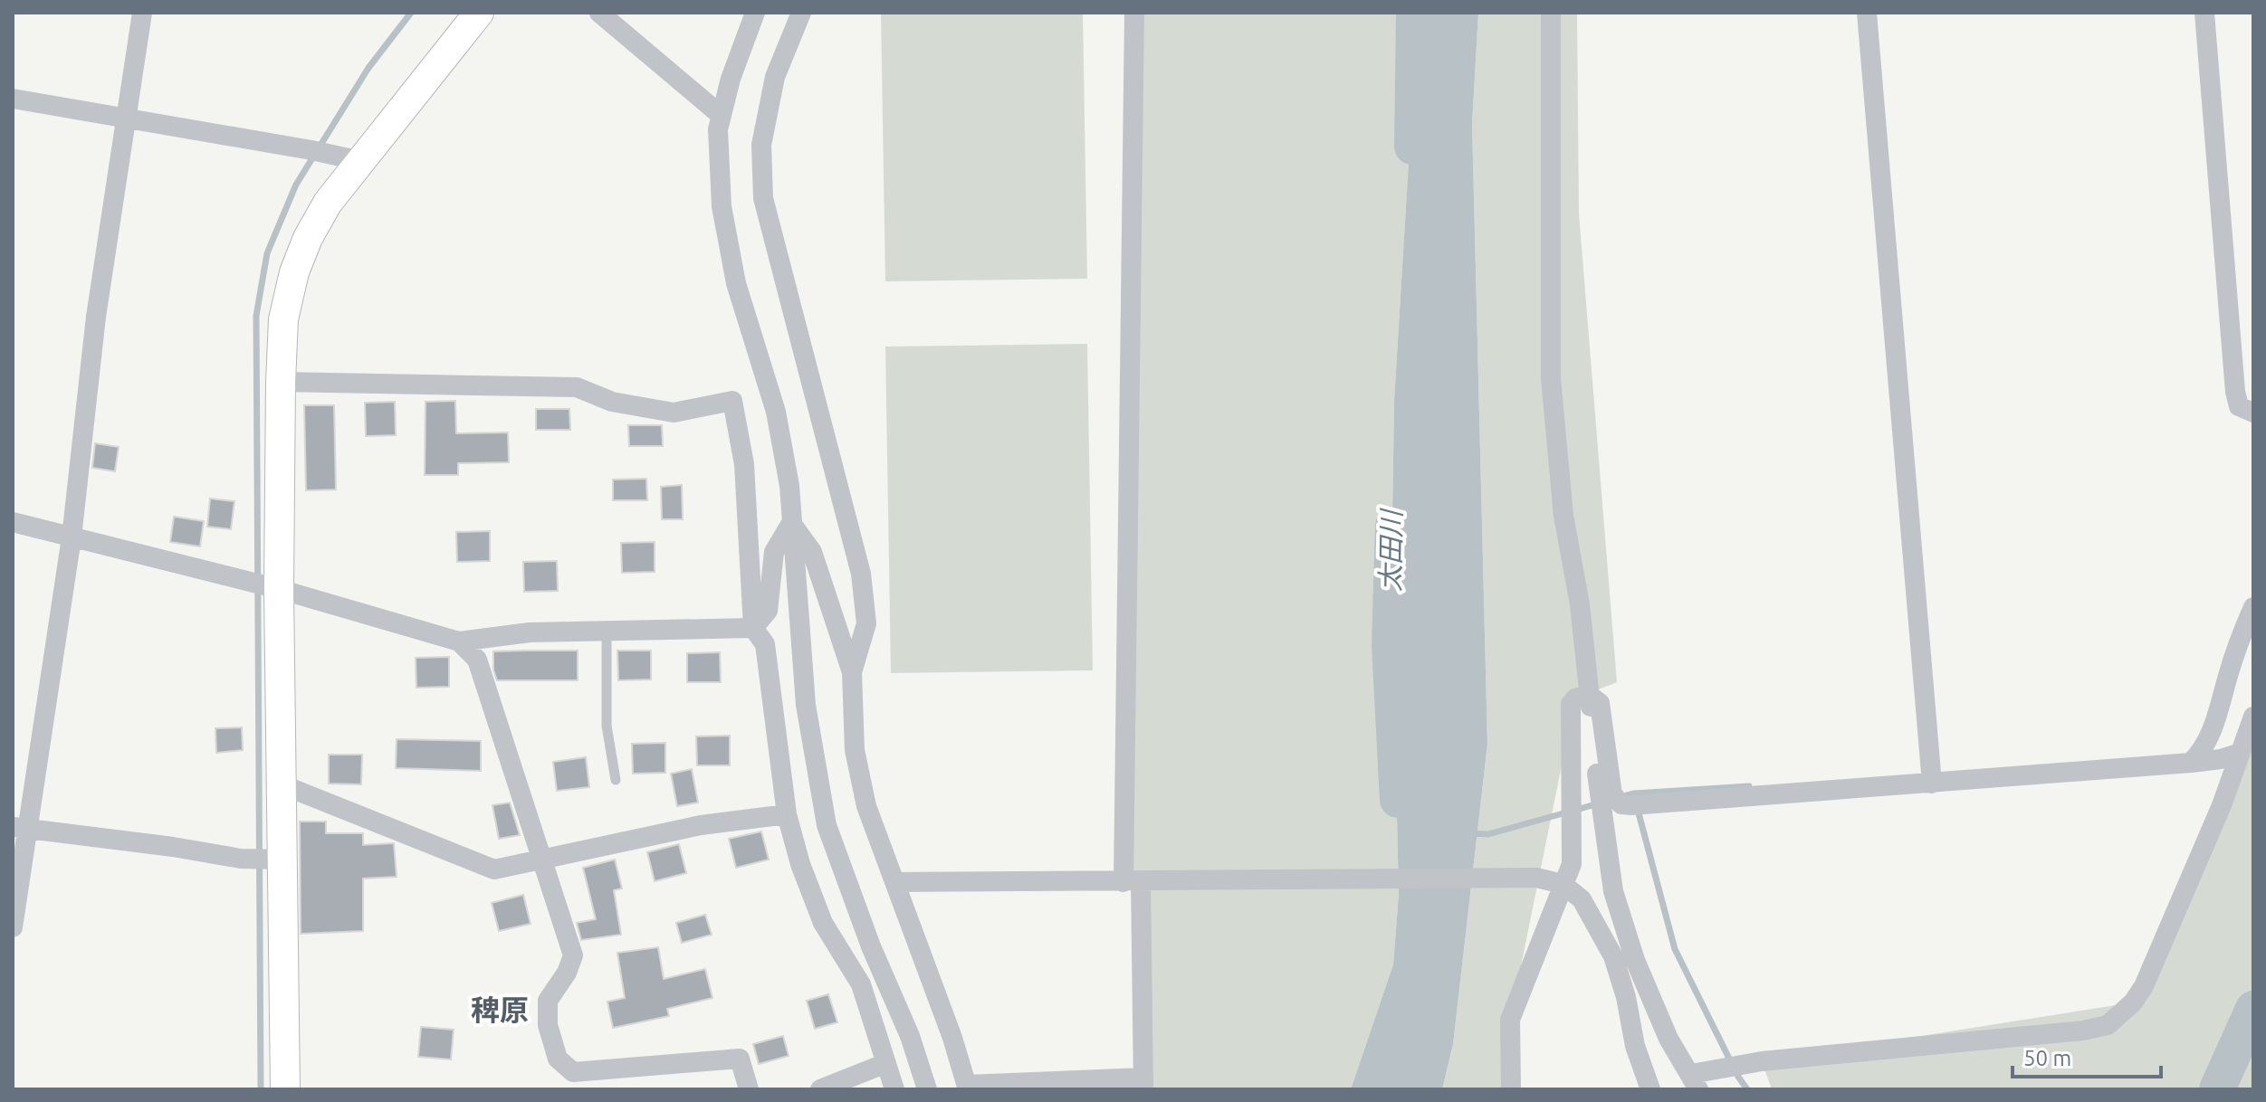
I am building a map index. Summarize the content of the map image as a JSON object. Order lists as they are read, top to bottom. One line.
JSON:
{"districts":["稗原"],"water":["太田川"],"scale_bar":"50 m"}
